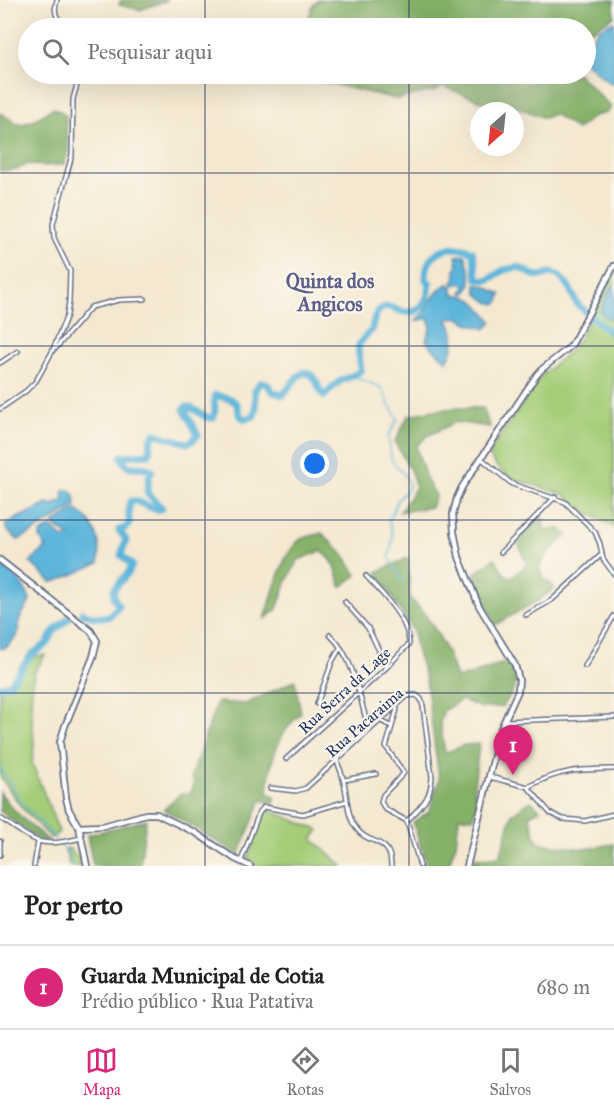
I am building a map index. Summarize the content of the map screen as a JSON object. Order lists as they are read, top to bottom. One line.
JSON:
{"streets":{"street":["Rua Serra da Lage","Rua Pacaraima"]},"districts":["Quinta dos Angicos"],"north":"bottom left","page":{"search":"Pesquisar aqui","pins":"1","heading":"Por perto","list":[{"mark":"1","name":"Guarda Municipal de Cotia","note":"Prédio público · Rua Patativa","value":"680 m"}],"nav":["Mapa","Rotas","Salvos"]}}
